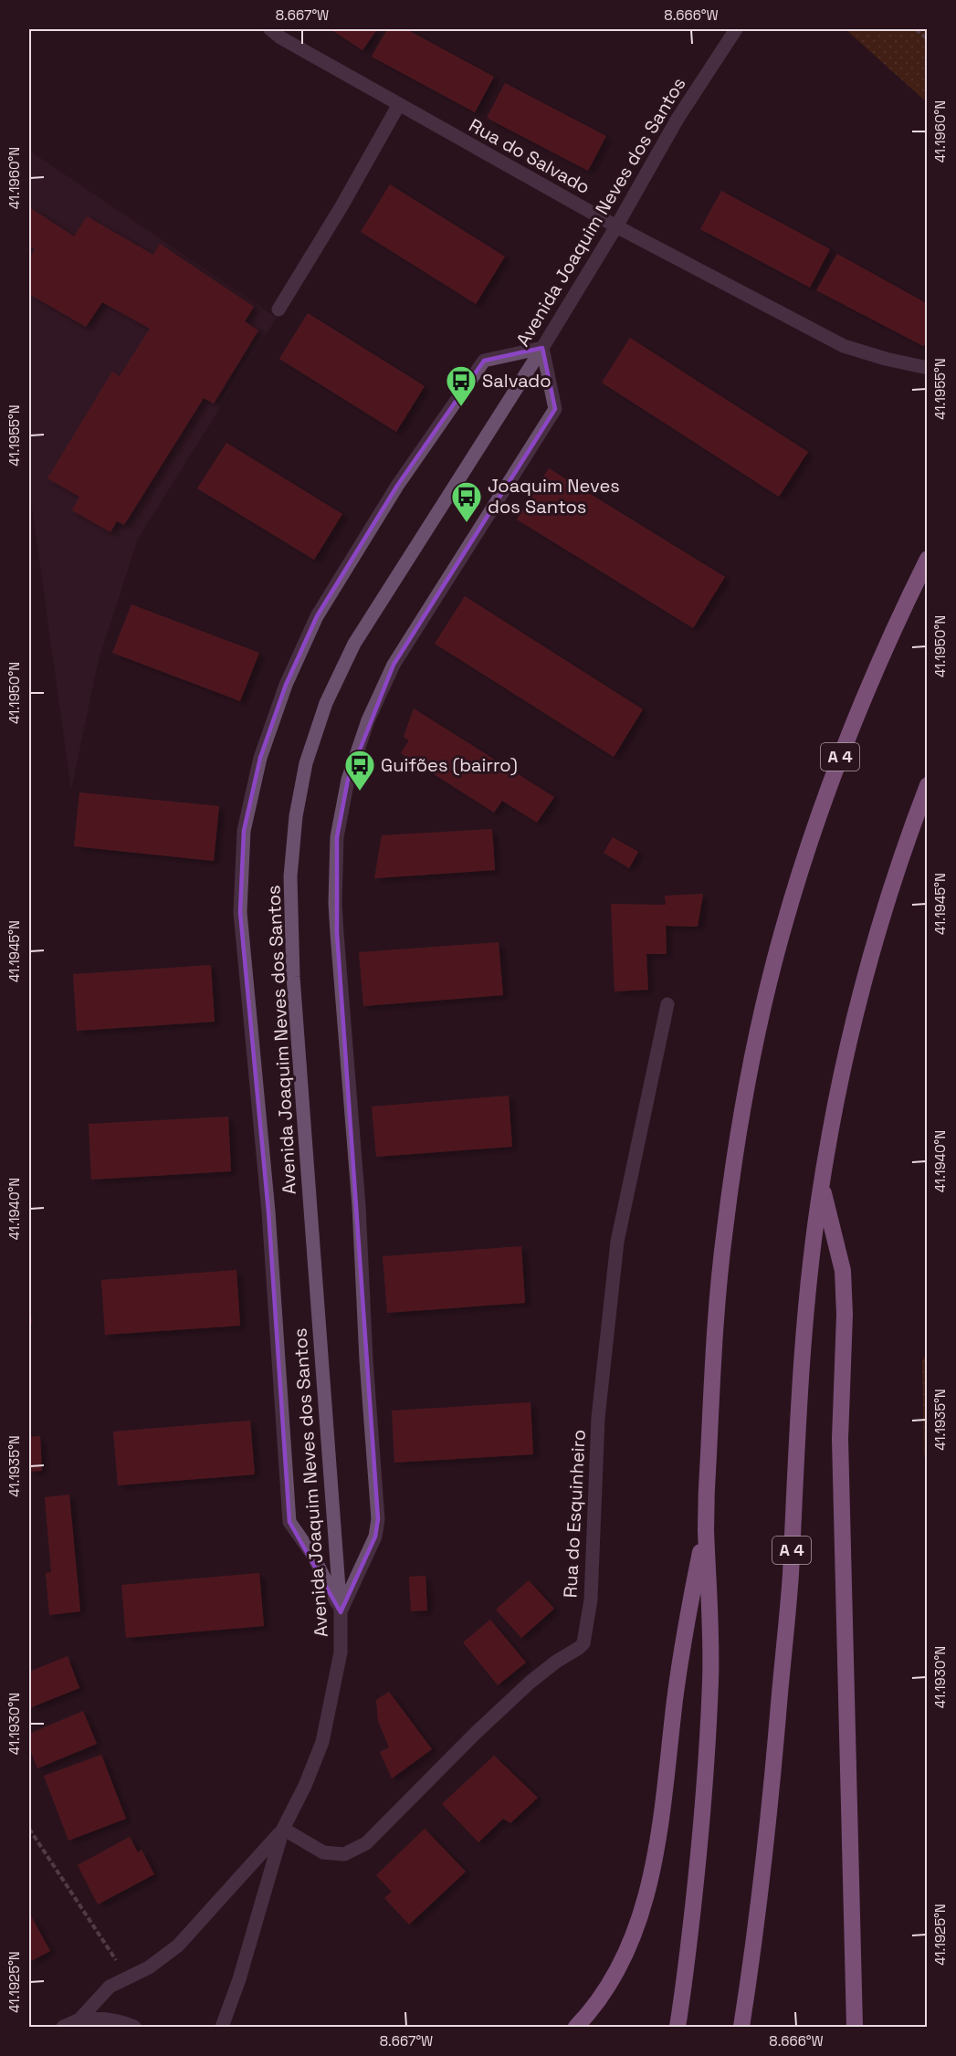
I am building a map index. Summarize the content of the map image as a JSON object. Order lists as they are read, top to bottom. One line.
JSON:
{"streets":{"highway":["A 4"],"street":["Rua do Salvado","Avenida Joaquim Neves dos Santos","Rua do Esquinheiro"]},"crossings":[["Rua do Salvado","Avenida Joaquim Neves dos Santos"],["Avenida Joaquim Neves dos Santos","Rua do Esquinheiro"]],"places":{"bus stop":["Salvado","Joaquim Neves dos Santos","Guifões (bairro)"]},"coordinates":["8.667°W","8.666°W","41.1960°N","41.1955°N","41.1950°N","41.1945°N","41.1940°N","41.1935°N","41.1930°N","41.1925°N"]}
